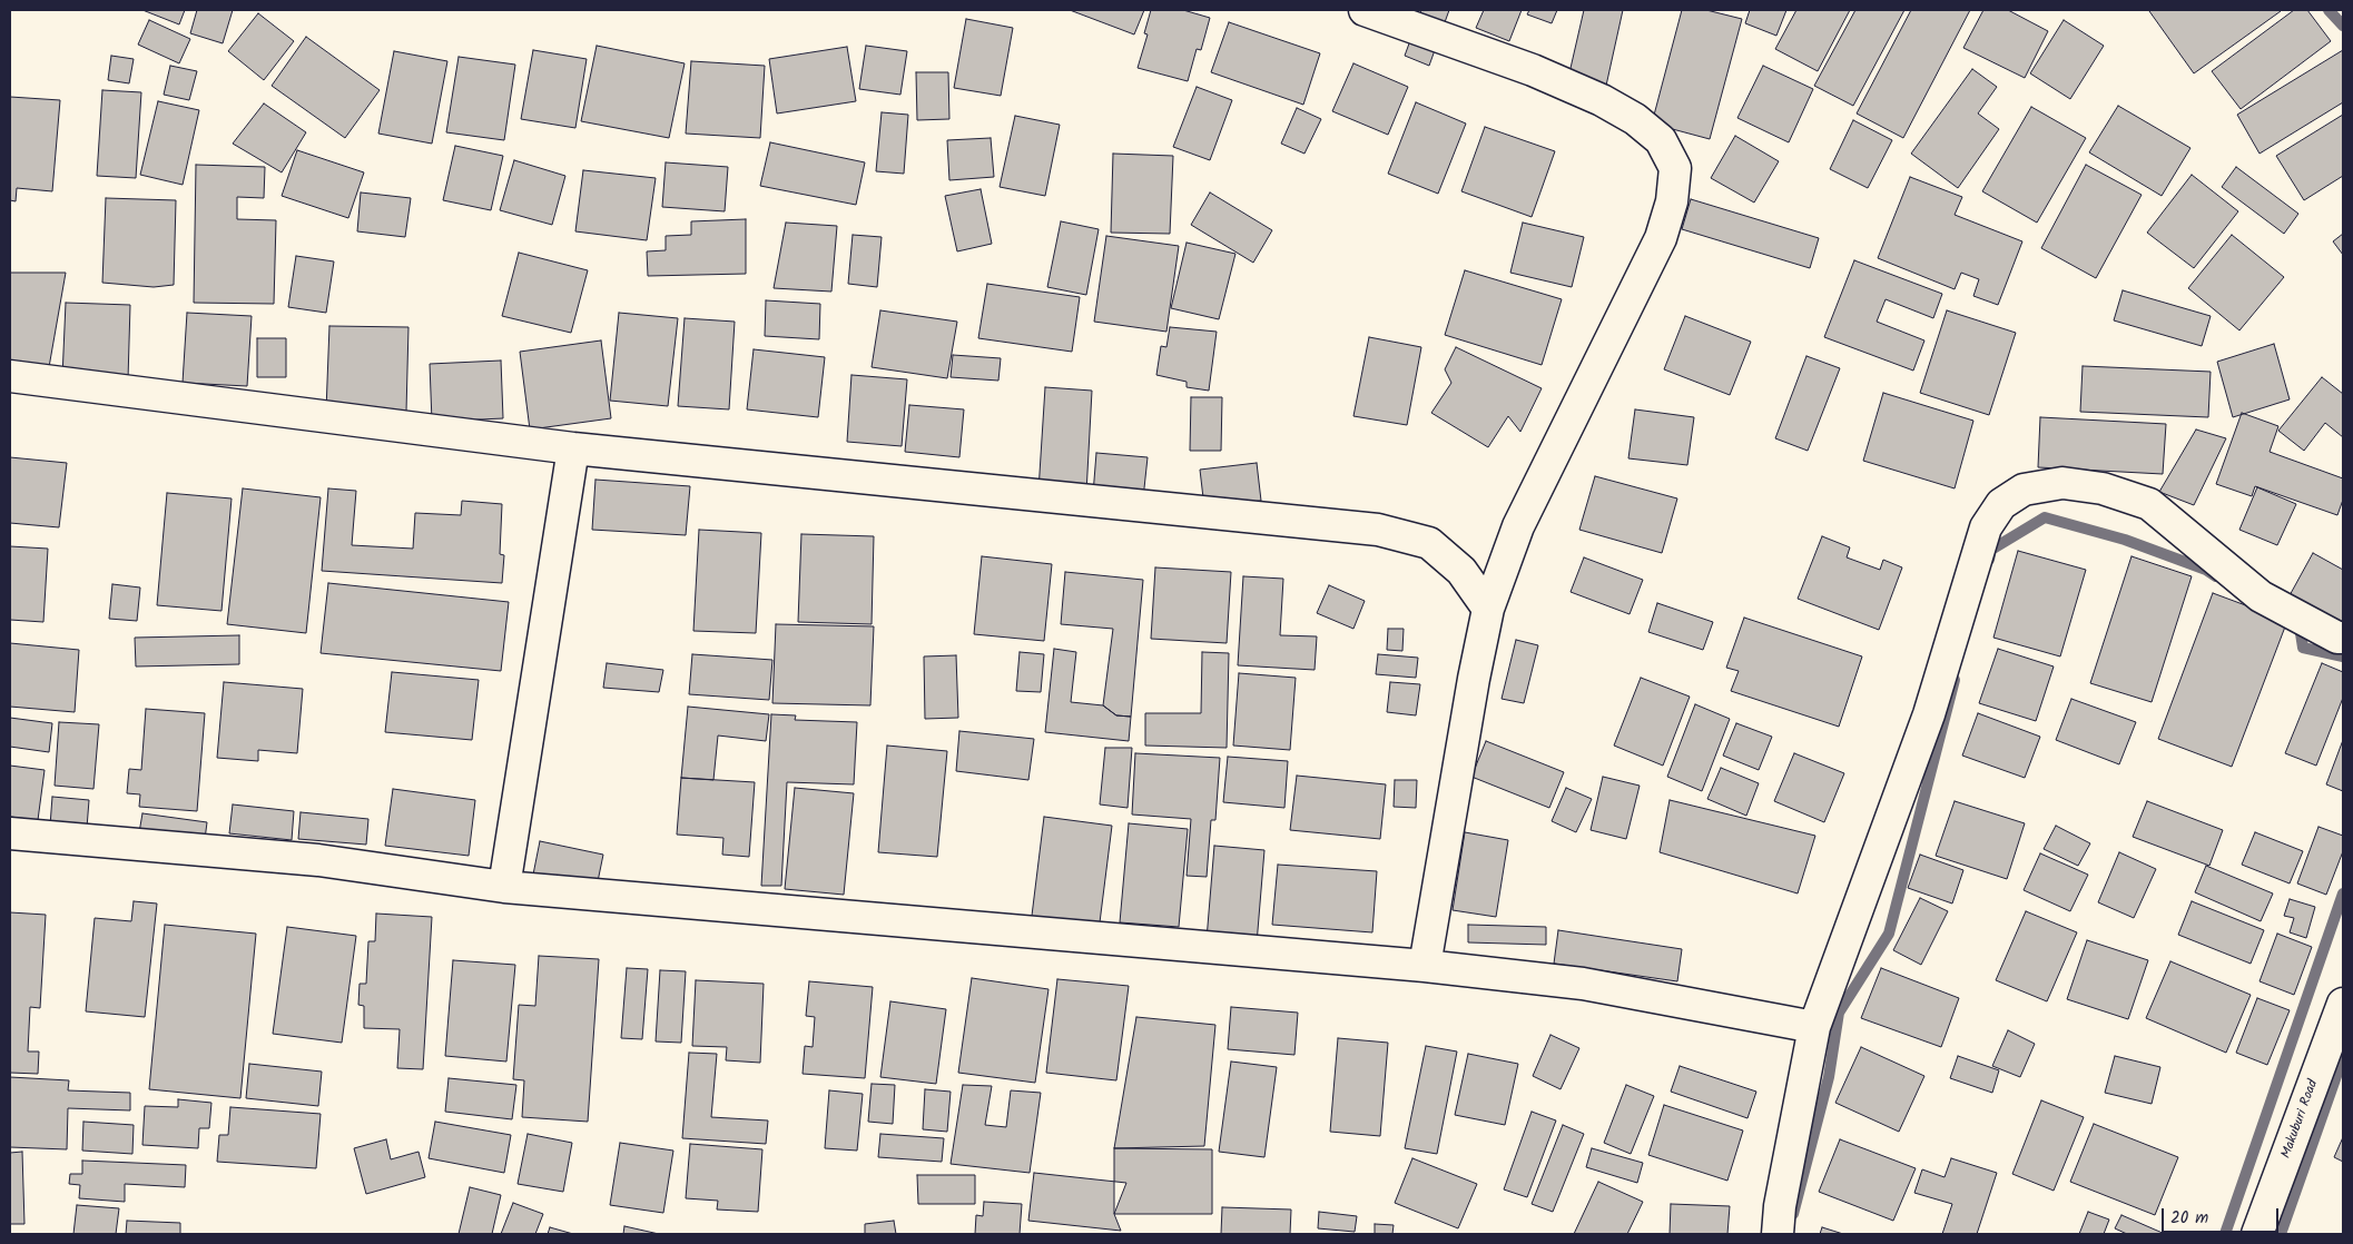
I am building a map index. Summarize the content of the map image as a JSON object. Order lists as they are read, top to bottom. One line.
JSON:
{"streets":{"street":["Makuburi Road"]},"scale_bar":"20 m"}
